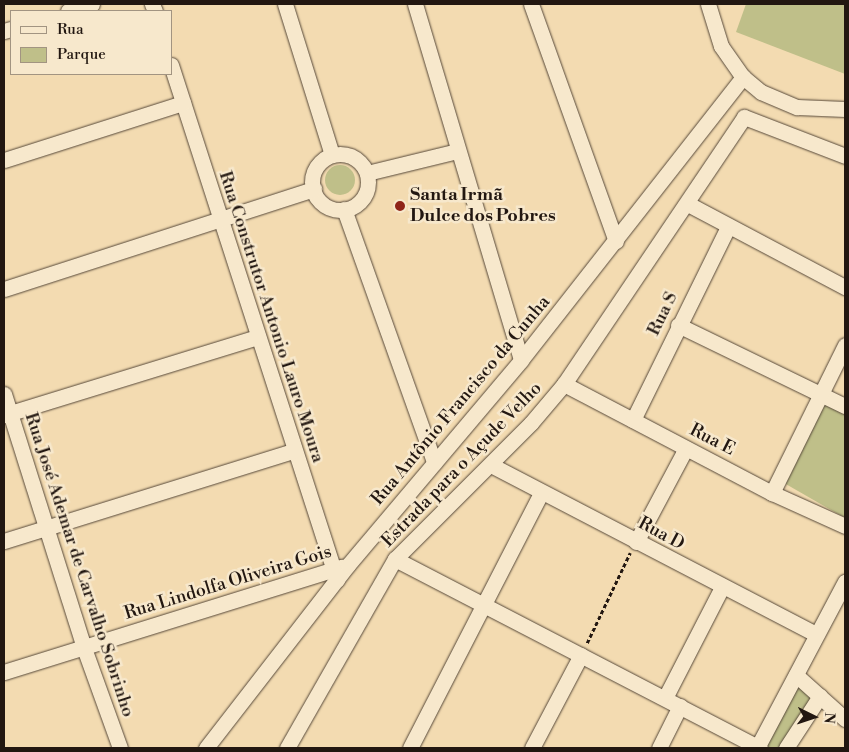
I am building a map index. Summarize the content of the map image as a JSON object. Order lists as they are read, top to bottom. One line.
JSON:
{"streets":{"street":["Rua S","Rua Construtor Antonio Lauro Moura","Rua Antônio Francisco da Cunha","Rua E","Estrada para o Açude Velho","Rua D","Rua José Ademar de Carvalho Sobrinho","Rua Lindolfa Oliveira Gois"]},"crossings":[["Rua S","Rua E"],["Rua Construtor Antonio Lauro Moura","Rua Antônio Francisco da Cunha"],["Rua Construtor Antonio Lauro Moura","Rua Lindolfa Oliveira Gois"],["Rua Antônio Francisco da Cunha","Rua Lindolfa Oliveira Gois"],["Rua E","Estrada para o Açude Velho"],["Estrada para o Açude Velho","Rua D"],["Rua José Ademar de Carvalho Sobrinho","Rua Lindolfa Oliveira Gois"]],"places":["Santa Irmã Dulce dos Pobres"],"legend":["Rua","Parque"],"north":"right"}
